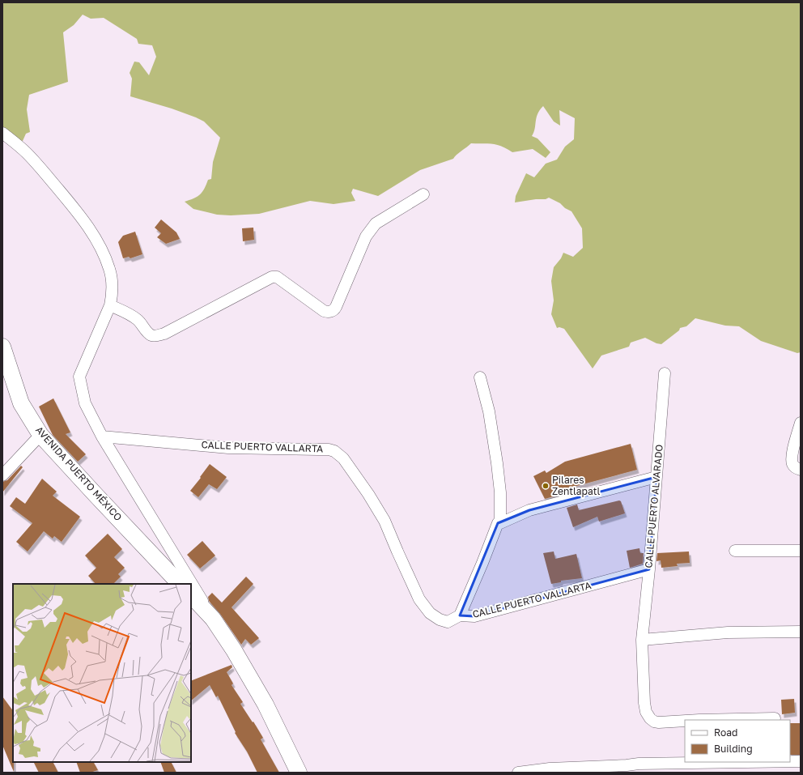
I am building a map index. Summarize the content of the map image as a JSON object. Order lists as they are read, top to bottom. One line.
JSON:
{"streets":{"main road":["AVENIDA PUERTO MÉXICO"],"street":["CALLE PUERTO VALLARTA","CALLE PUERTO ALVARADO"]},"crossings":[["CALLE PUERTO VALLARTA","CALLE PUERTO ALVARADO"]],"places":["Pilares Zentlapatl"],"legend":["Road","Building"]}
